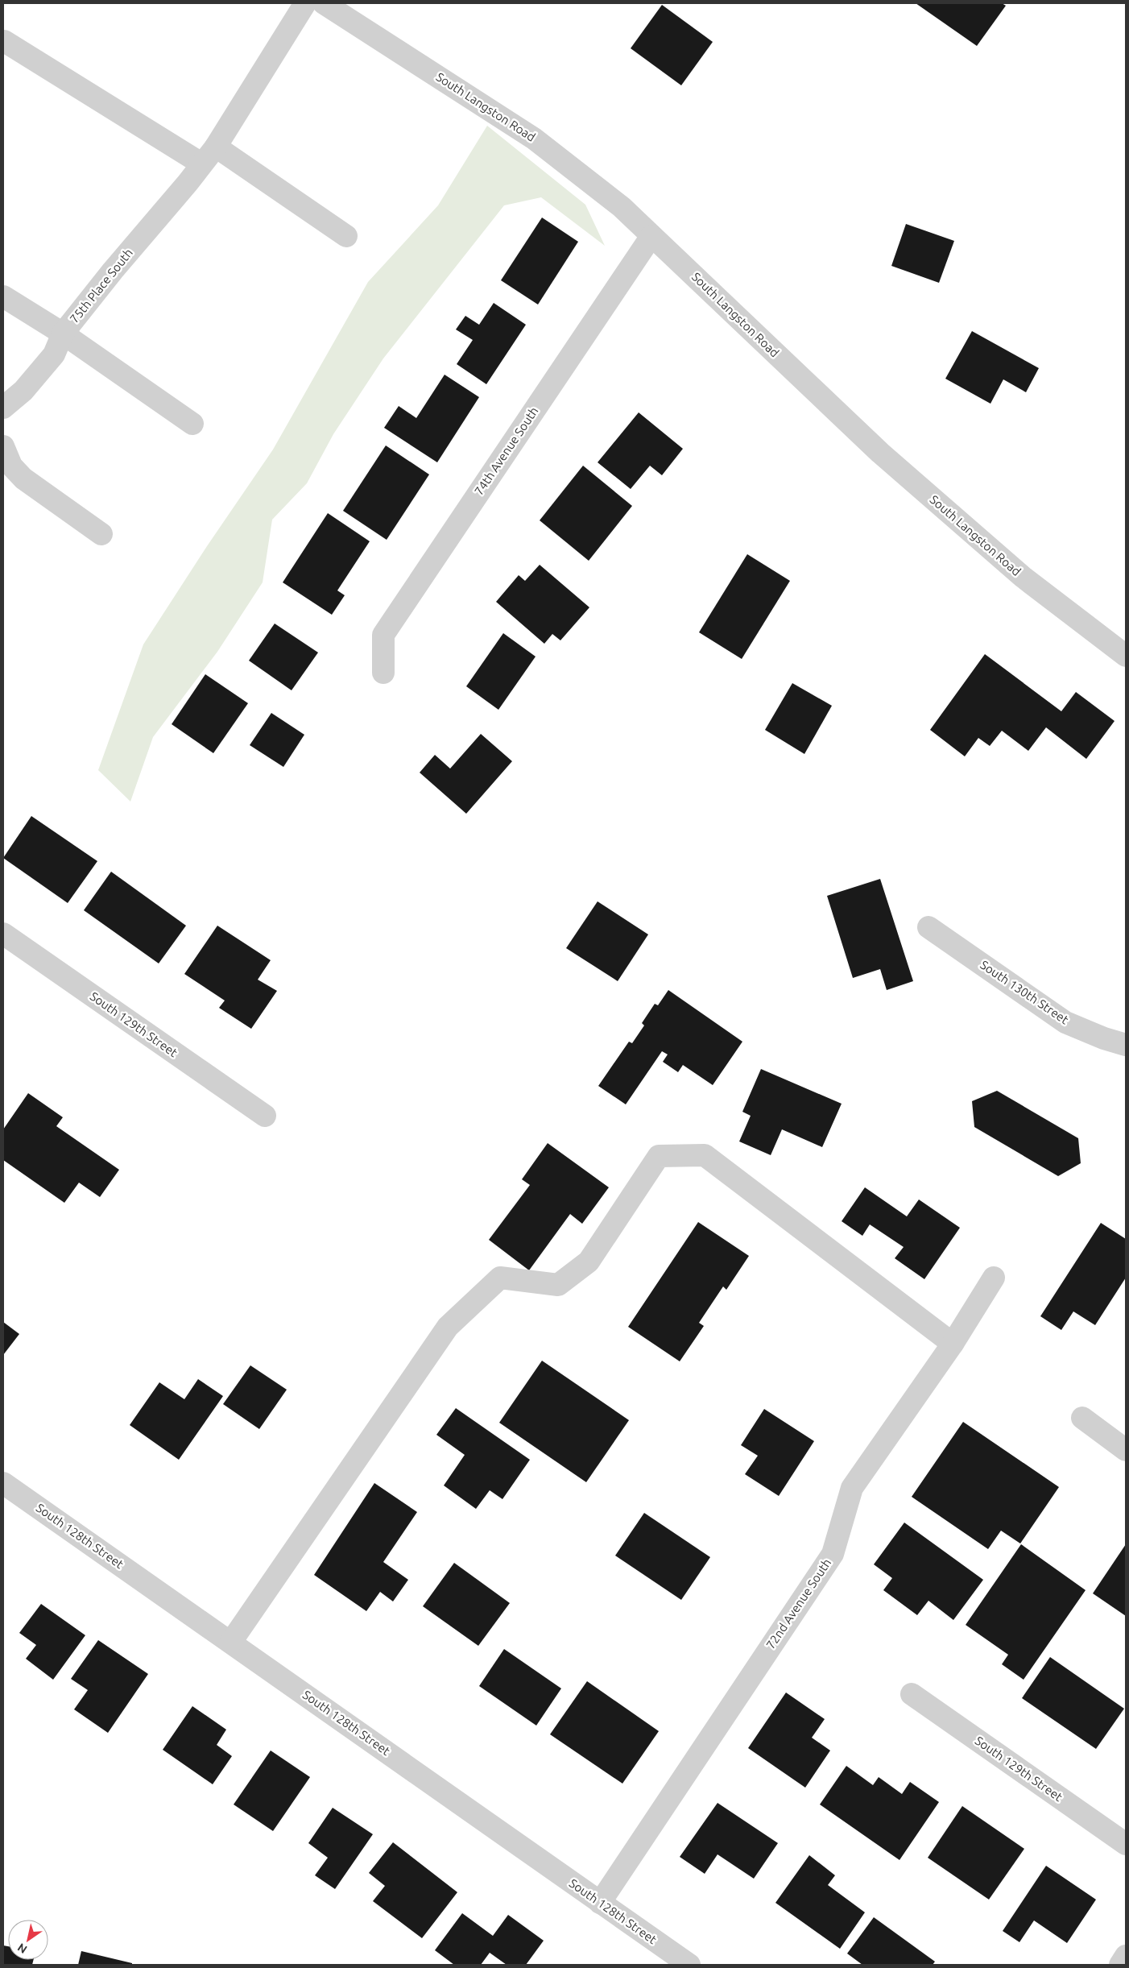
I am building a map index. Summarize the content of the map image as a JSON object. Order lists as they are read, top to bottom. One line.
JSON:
{"streets":{"street":["South Langston Road","75th Place South","74th Avenue South","South 130th Street","South 129th Street","South 128th Street","72nd Avenue South"]},"crossings":[["South Langston Road","74th Avenue South"],["South 128th Street","72nd Avenue South"]],"north":"bottom left"}
